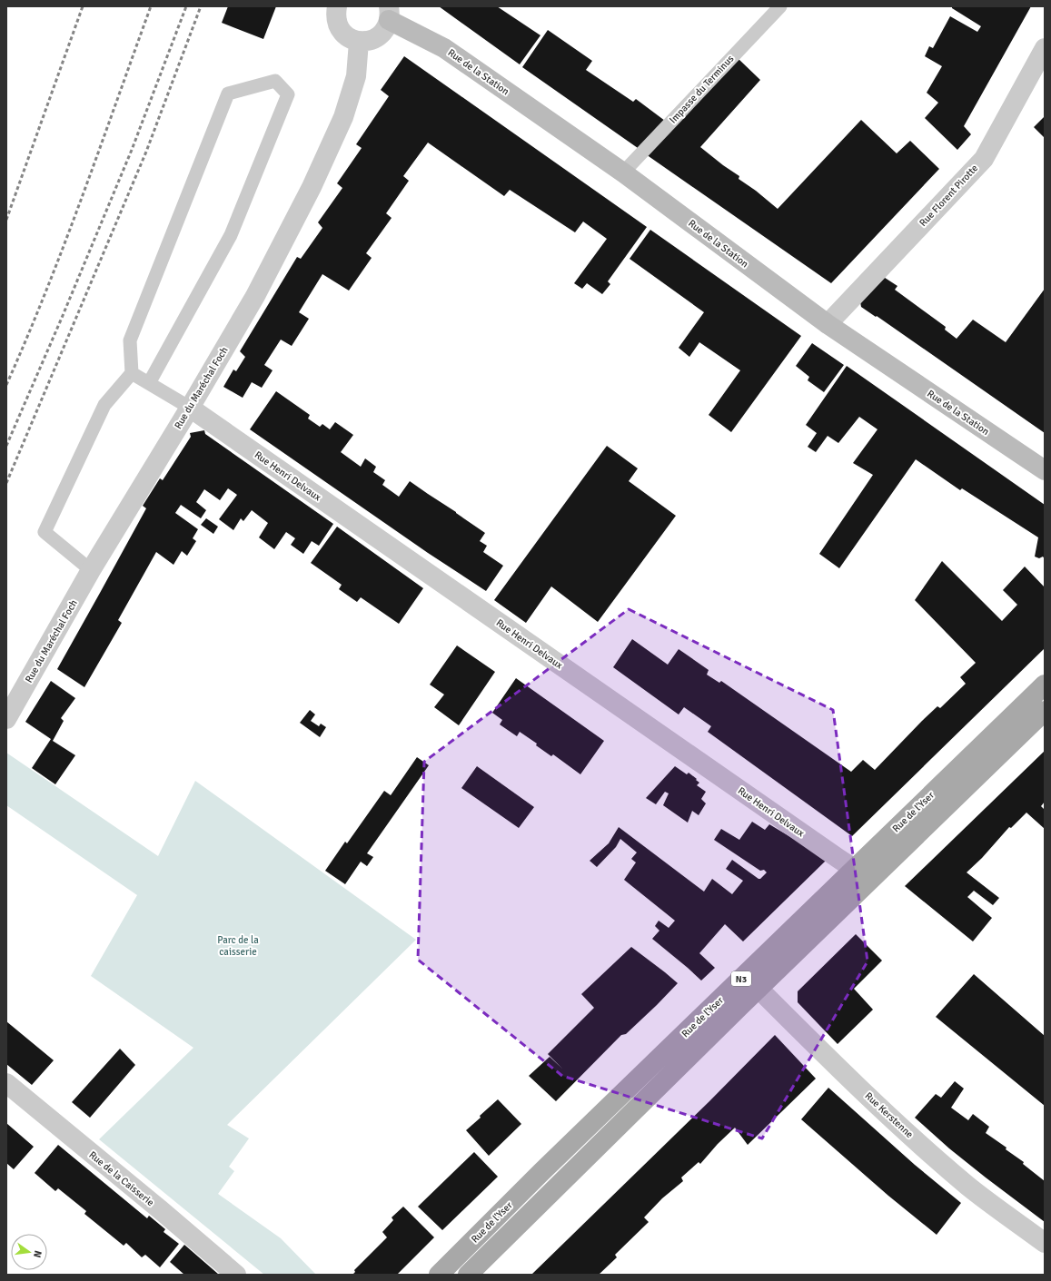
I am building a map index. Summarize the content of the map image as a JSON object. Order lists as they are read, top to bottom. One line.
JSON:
{"streets":{"main road":["Rue de l'Yser","N3"],"street":["Rue de la Station","Rue Florent Pirotte","Rue du Maréchal Foch","Rue Henri Delvaux","Rue Kerstenne","Rue de la Caisserie"],"lane":["Impasse du Terminus"]},"crossings":[["Rue de la Station","Impasse du Terminus"],["Rue de la Station","Rue Florent Pirotte"],["Rue du Maréchal Foch","Rue Henri Delvaux"],["Rue Henri Delvaux","Rue de l'Yser"],["Rue de l'Yser","Rue Kerstenne"]],"parks":["Parc de la caisserie"],"north":"right"}
